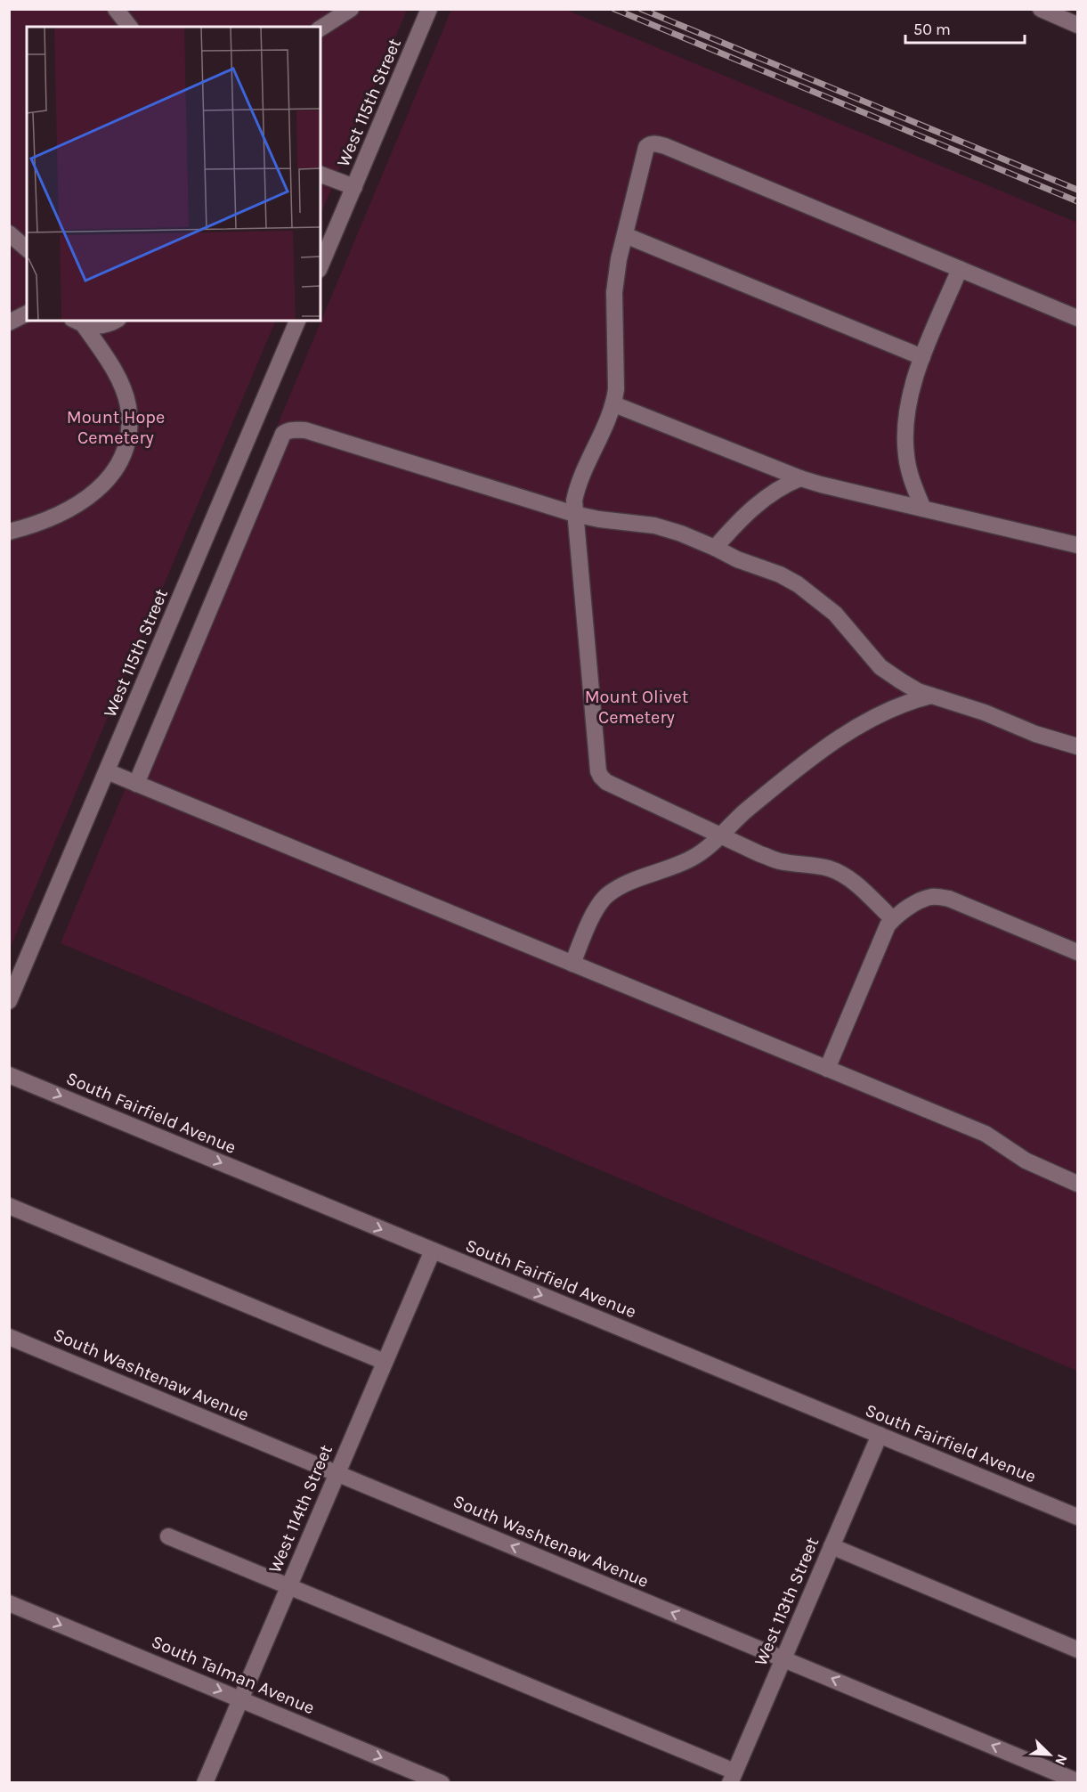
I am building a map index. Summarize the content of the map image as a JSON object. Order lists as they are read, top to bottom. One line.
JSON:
{"streets":{"street":["West 115th Street","South Fairfield Avenue","South Washtenaw Avenue","West 114th Street","West 113th Street","South Talman Avenue"]},"crossings":[["South Fairfield Avenue","West 114th Street"],["South Fairfield Avenue","West 113th Street"],["South Washtenaw Avenue","West 114th Street"],["South Washtenaw Avenue","West 113th Street"],["West 114th Street","South Talman Avenue"]],"parks":["Mount Hope Cemetery","Mount Olivet Cemetery"],"scale_bar":"50 m","north":"bottom right"}
